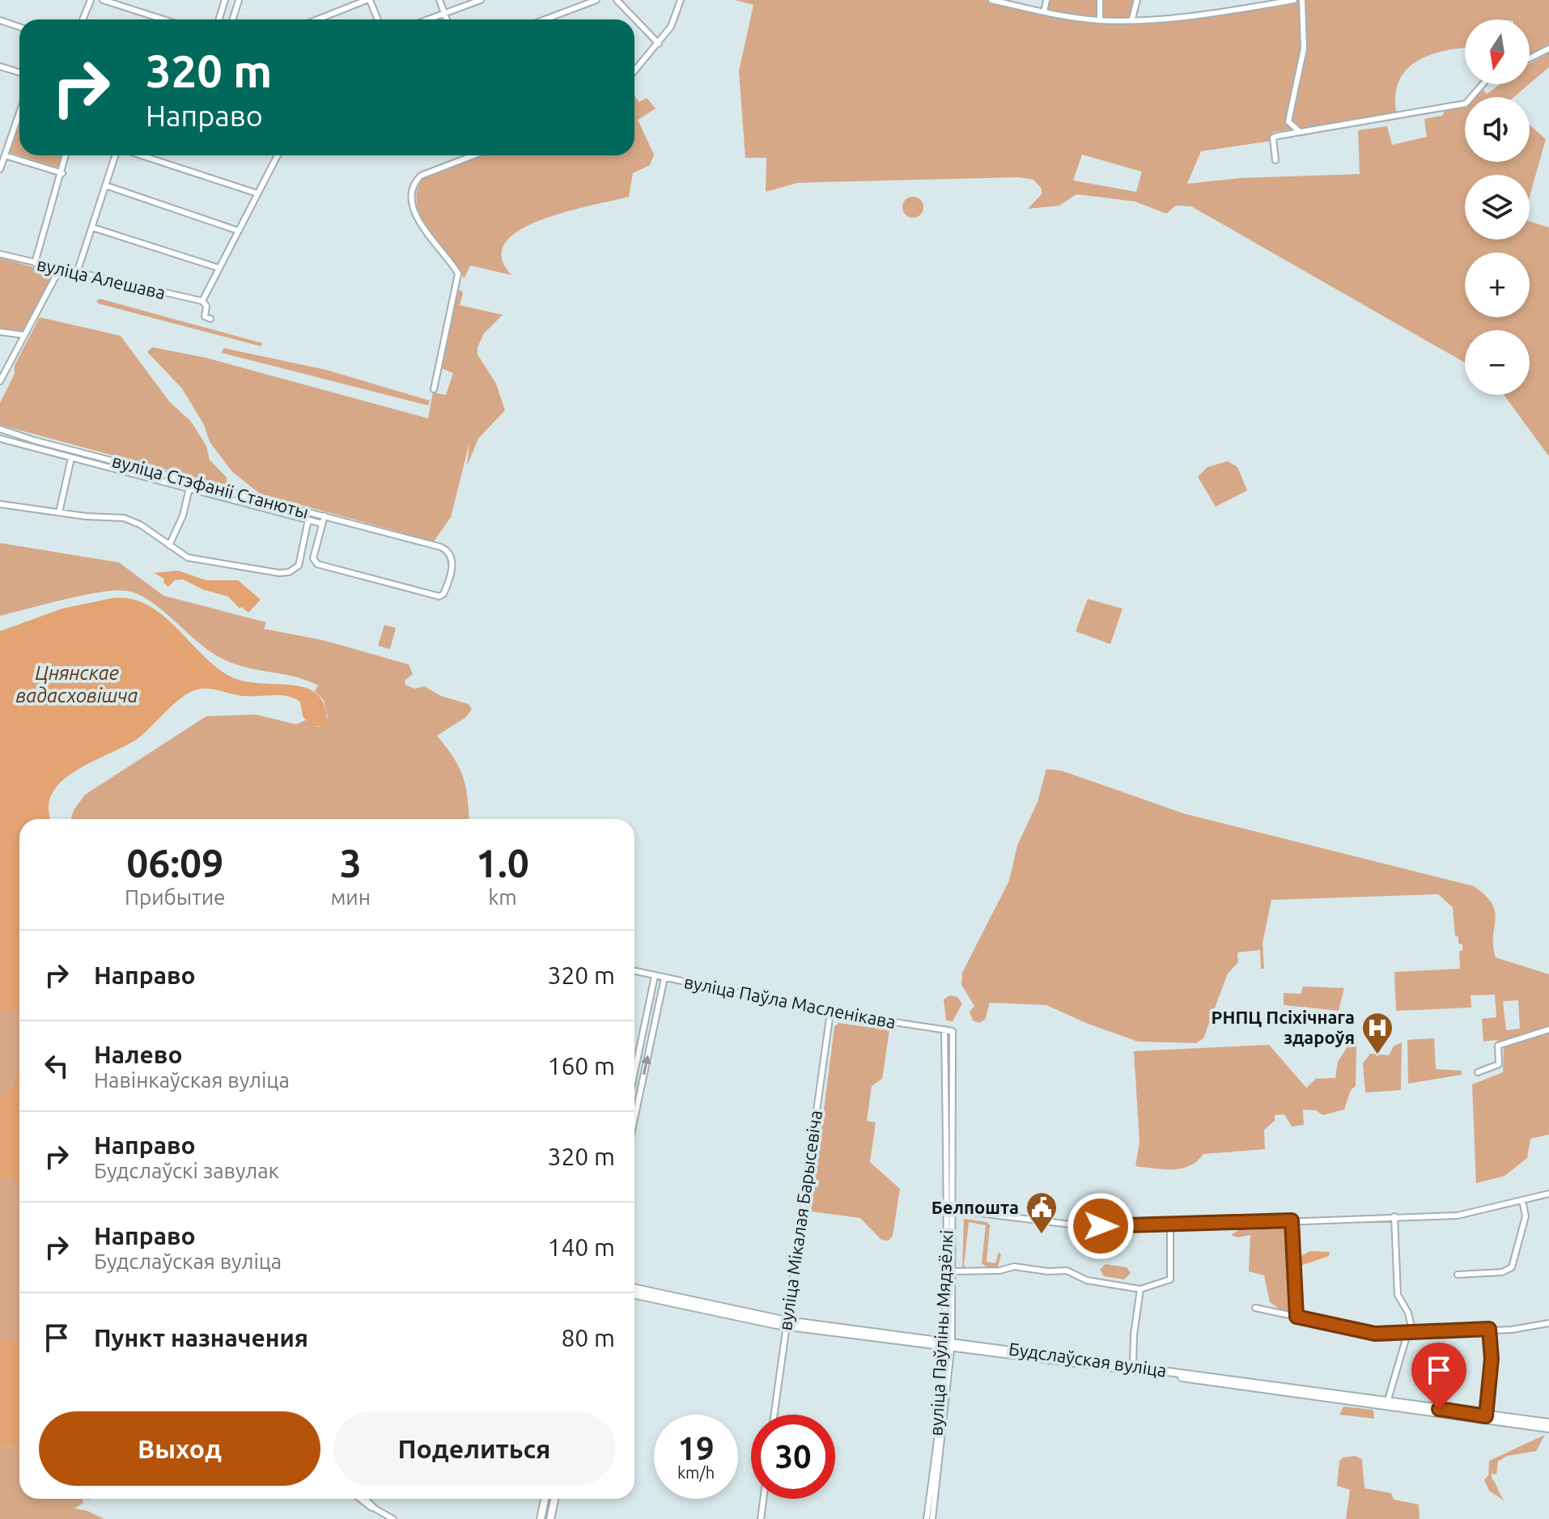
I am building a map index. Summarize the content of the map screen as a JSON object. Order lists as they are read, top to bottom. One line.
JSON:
{"streets":{"main road":["Будслаўская вуліца"],"street":["вуліца Алешава","вуліца Стэфаніі Станюты","вуліца Паўла Масленікава","вуліца Мікалая Барысевіча","вуліца Паўліны Мядзёлкі"]},"crossings":[["вуліца Паўла Масленікава","вуліца Мікалая Барысевіча"],["вуліца Паўла Масленікава","вуліца Паўліны Мядзёлкі"],["вуліца Мікалая Барысевіча","Будслаўская вуліца"],["вуліца Паўліны Мядзёлкі","Будслаўская вуліца"]],"water":["Цнянскае вадасховішча"],"places":{"hospital":["РНПЦ Псіхічнага здароўя"],"public building":["Белпошта"]},"north":"bottom","page":{"map_buttons":["+","−"],"turn":["320 m","Направо"],"eta":["06:09","Прибытие","3","мин","1.0","km"],"list":[{"name":"Направо","value":"320 m"},{"name":"Налево","note":"Навінкаўская вуліца","value":"160 m"},{"name":"Направо","note":"Будслаўскі завулак","value":"320 m"},{"name":"Направо","note":"Будслаўская вуліца","value":"140 m"},{"name":"Пункт назначения","value":"80 m"}],"buttons":["Выход","Поделиться"],"speed":"19 km/h","limit":"30"}}
